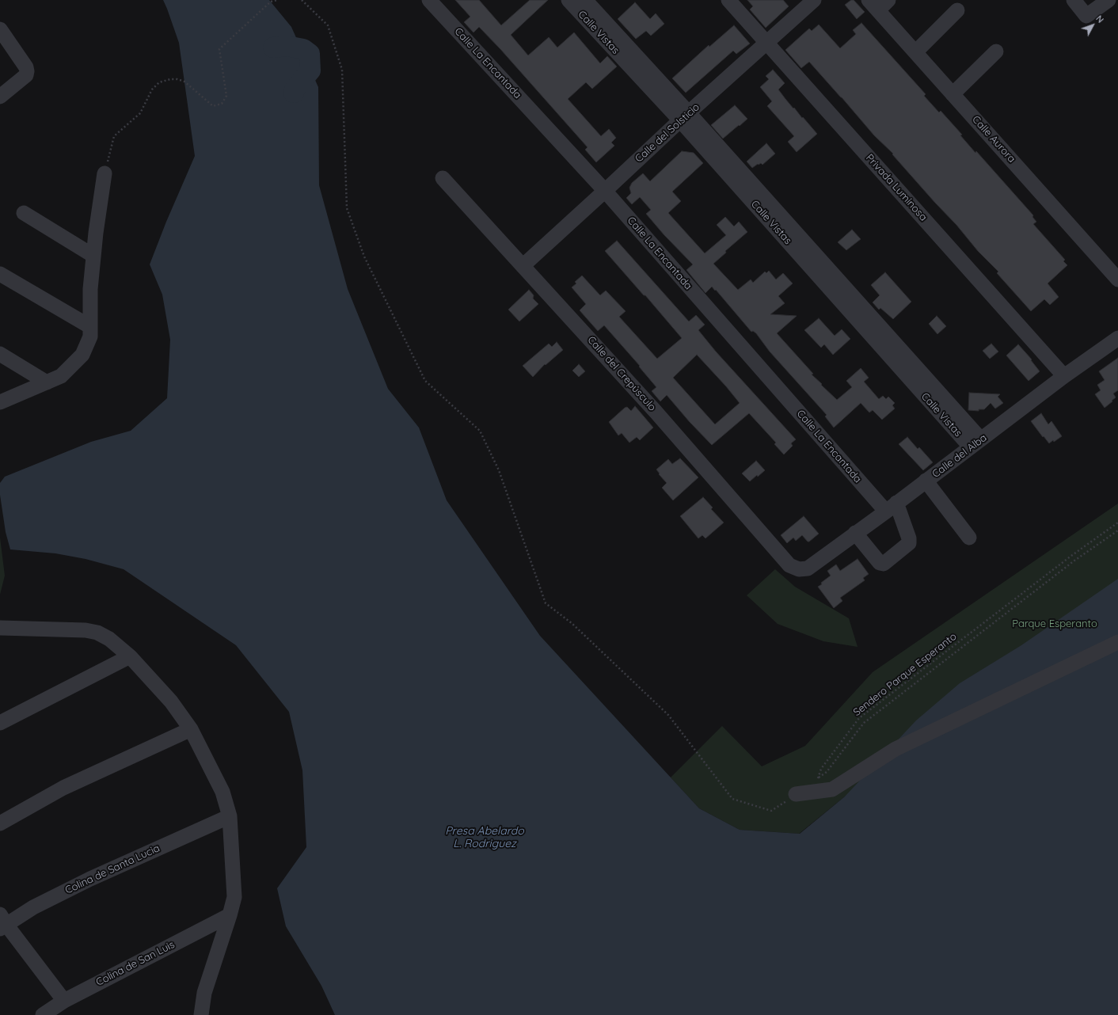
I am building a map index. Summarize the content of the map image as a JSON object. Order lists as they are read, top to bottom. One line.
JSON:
{"streets":{"street":["Calle Vistas","Calle La Encantada","Calle del Solsticio","Calle Aurora","Privada Luminosa","Calle del Crepúsculo","Calle del Alba","Colina de Santa Lucia","Colina de San Luis"],"path":["Sendero Parque Esperanto"]},"crossings":[["Calle Vistas","Calle del Solsticio"],["Calle Vistas","Calle del Alba"],["Calle La Encantada","Calle del Solsticio"],["Calle La Encantada","Calle del Alba"],["Calle del Solsticio","Privada Luminosa"],["Calle del Solsticio","Calle del Crepúsculo"],["Privada Luminosa","Calle del Alba"],["Calle del Crepúsculo","Calle del Alba"]],"water":["Presa Abelardo L. Rodriguez"],"parks":["Parque Esperanto"],"north":"top right"}
